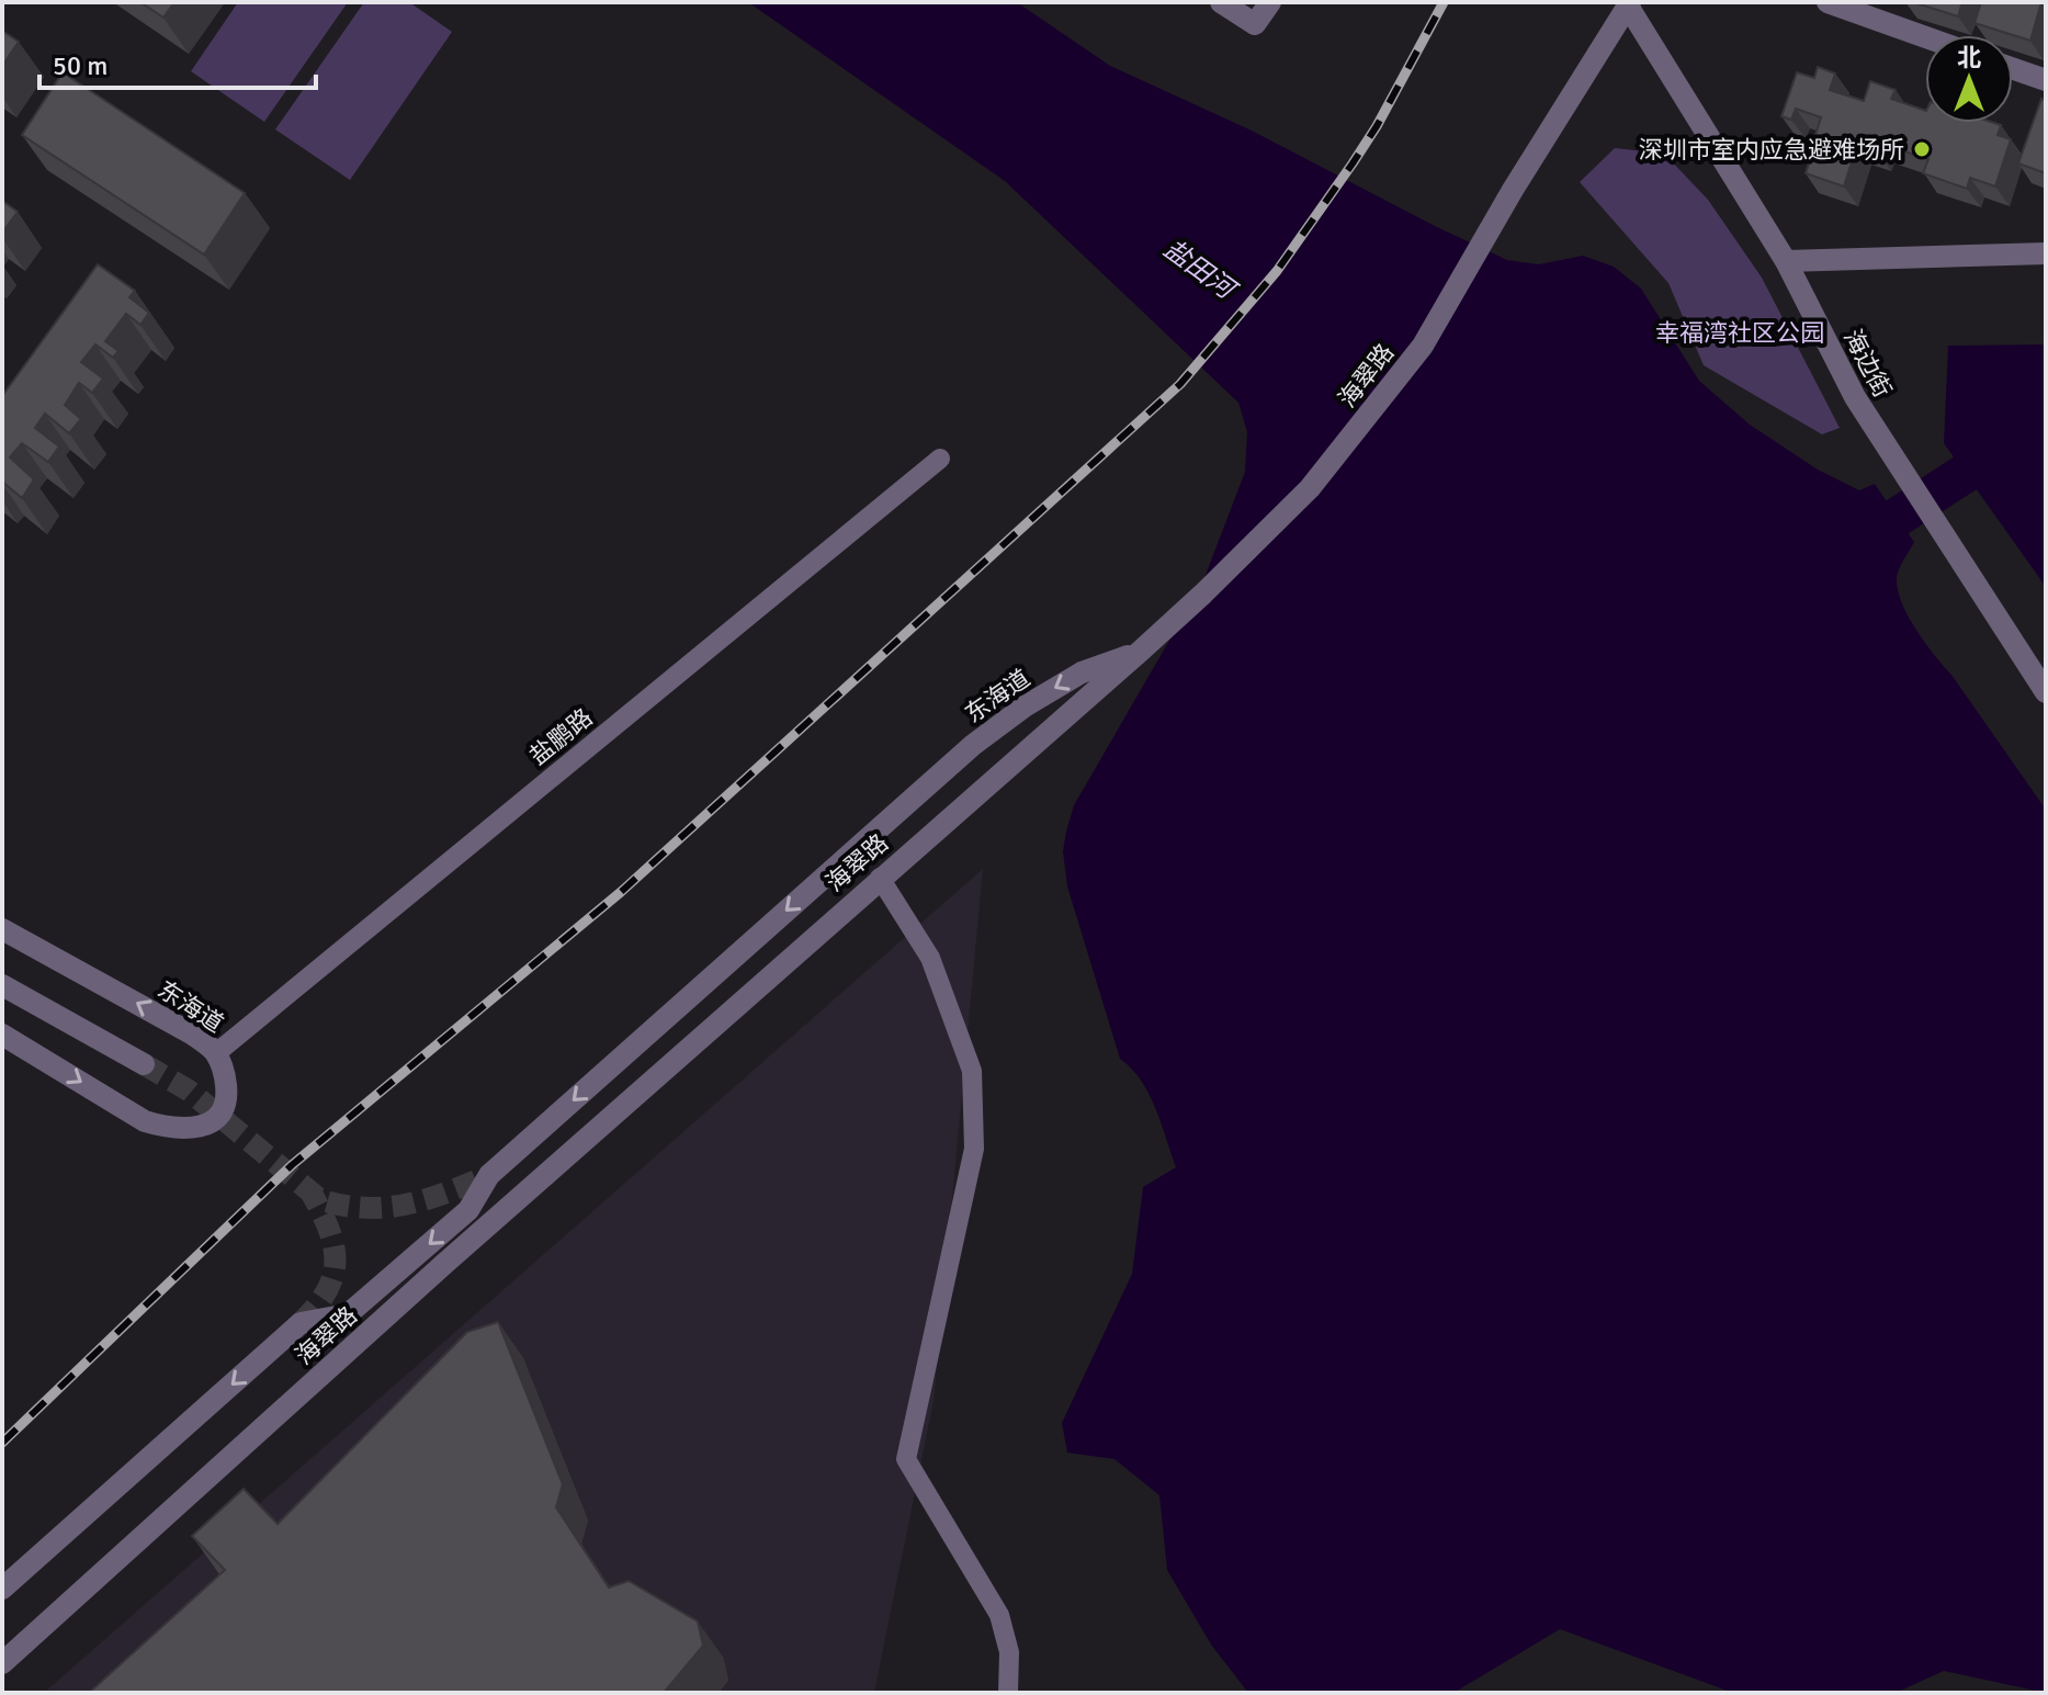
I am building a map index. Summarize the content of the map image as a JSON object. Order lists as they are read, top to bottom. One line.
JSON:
{"streets":{"street":["海边街","海翠路","东海道"],"lane":["盐鹏路"]},"crossings":[["海边街","海翠路"],["海翠路","东海道"],["东海道","盐鹏路"]],"water":["盐田河"],"parks":["幸福湾社区公园"],"places":["深圳市室内应急避难场所"],"scale_bar":"50 m","north":"top"}
